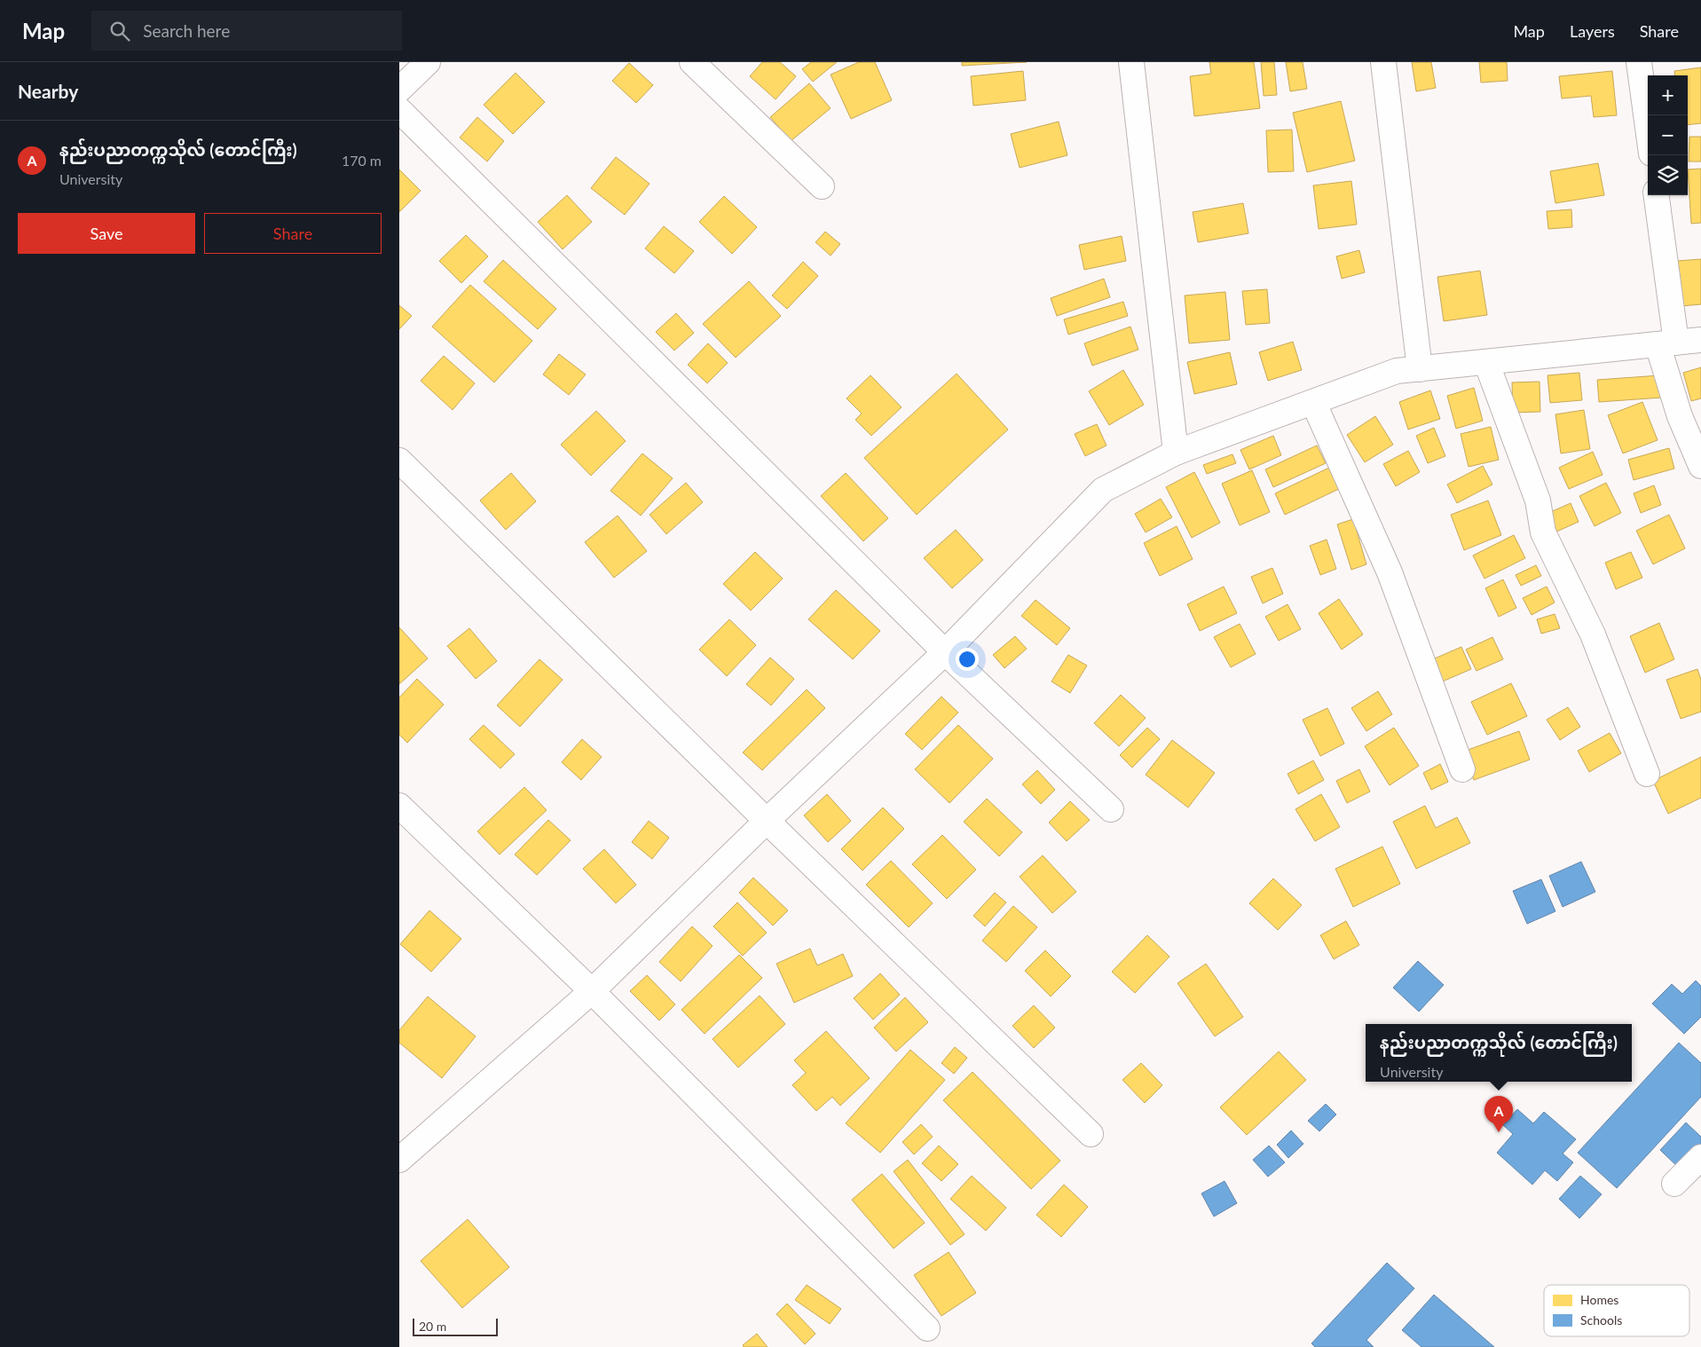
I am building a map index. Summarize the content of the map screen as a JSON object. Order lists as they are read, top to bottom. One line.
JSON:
{"legend":["Homes","Schools"],"scale_bar":"20 m","page":{"header":"Map","search":"Search here","nav":["Map","Layers","Share"],"heading":"Nearby","map_buttons":["+","−"],"list":[{"mark":"A","name":"နည်းပညာတက္ကသိုလ် (တောင်ကြီး)","note":"University","value":"170 m"}],"buttons":["Save","Share"],"popup":["နည်းပညာတက္ကသိုလ် (တောင်ကြီး)","University"],"pins":"A","scale":"20 m"}}
